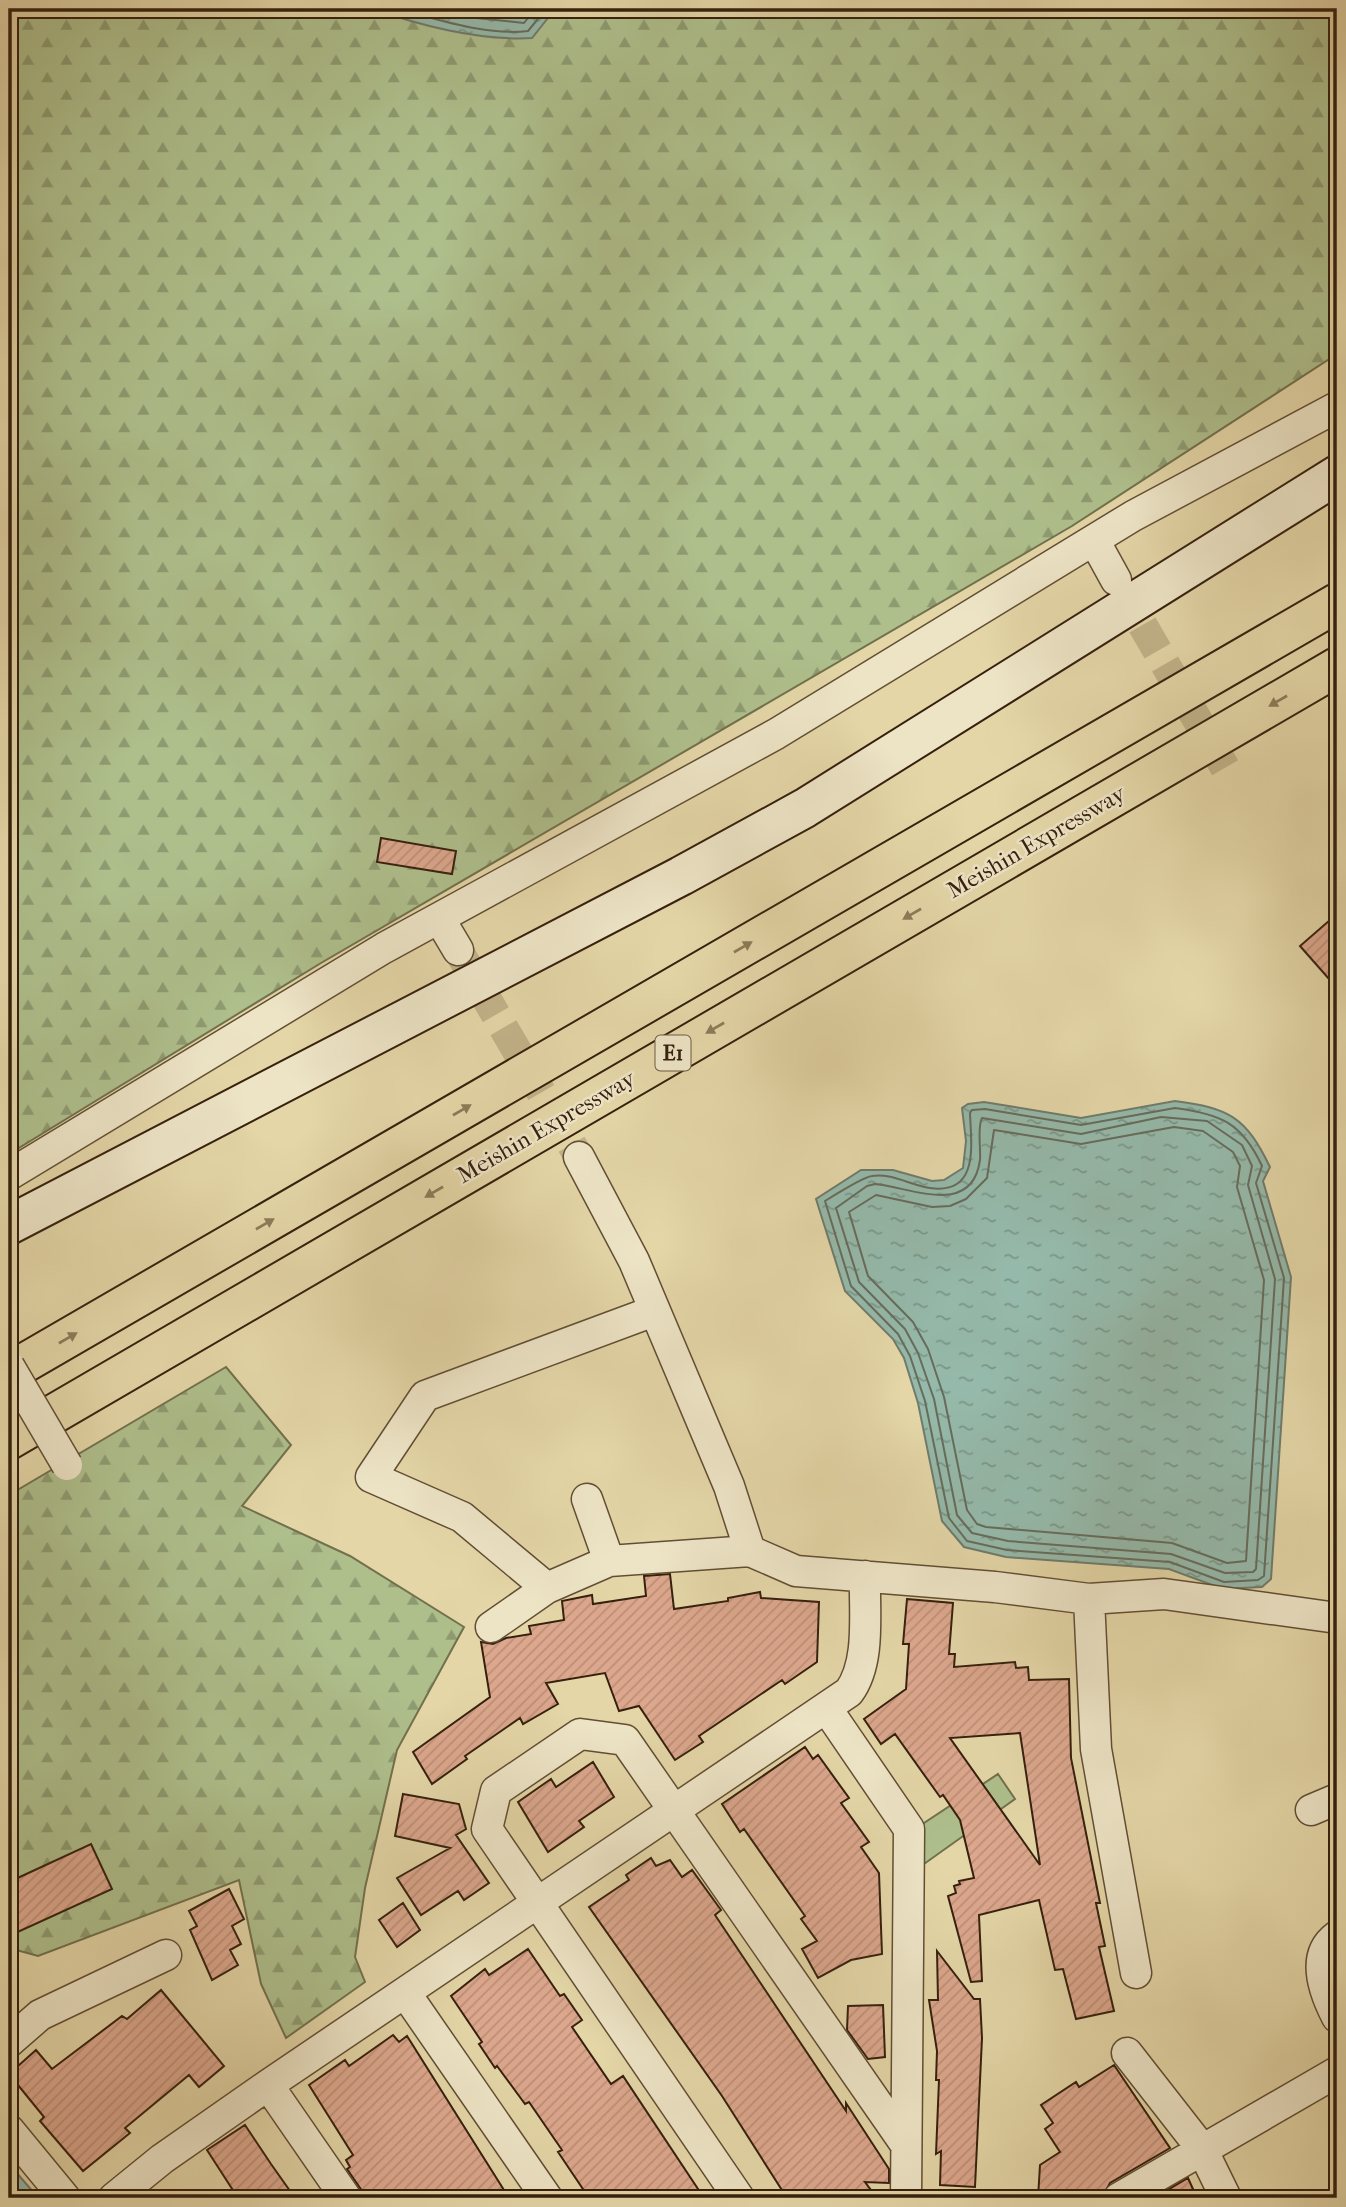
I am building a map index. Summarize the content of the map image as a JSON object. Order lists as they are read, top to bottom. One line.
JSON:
{"streets":{"highway":["Meishin Expressway","E1"]}}
